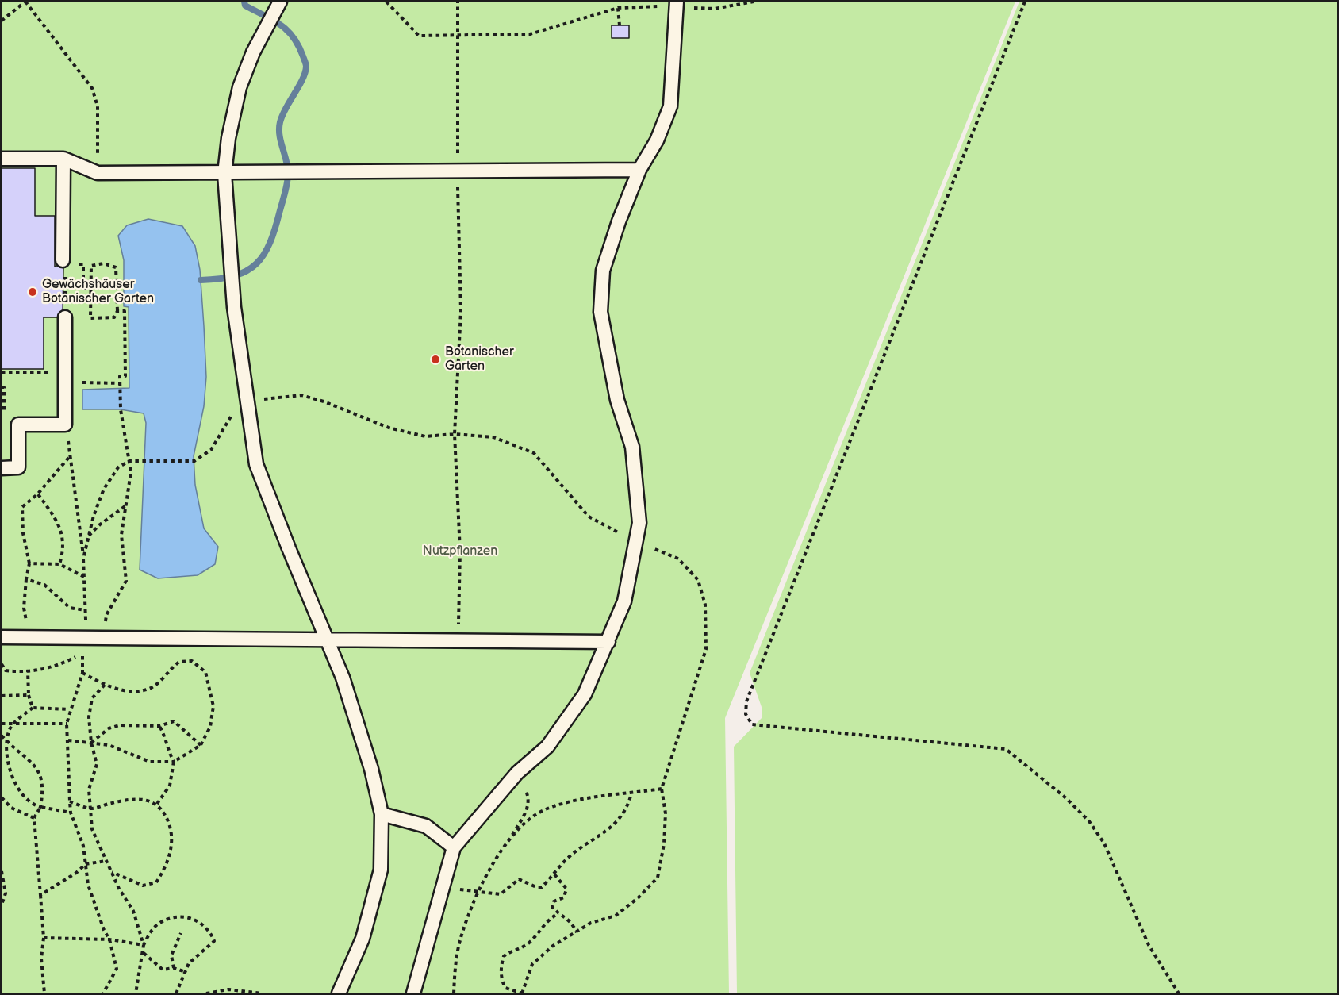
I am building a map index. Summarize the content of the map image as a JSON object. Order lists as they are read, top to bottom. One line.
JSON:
{"parks":["Nutzpflanzen"],"places":["Gewächshäuser Botanischer Garten","Botanischer Garten"]}
